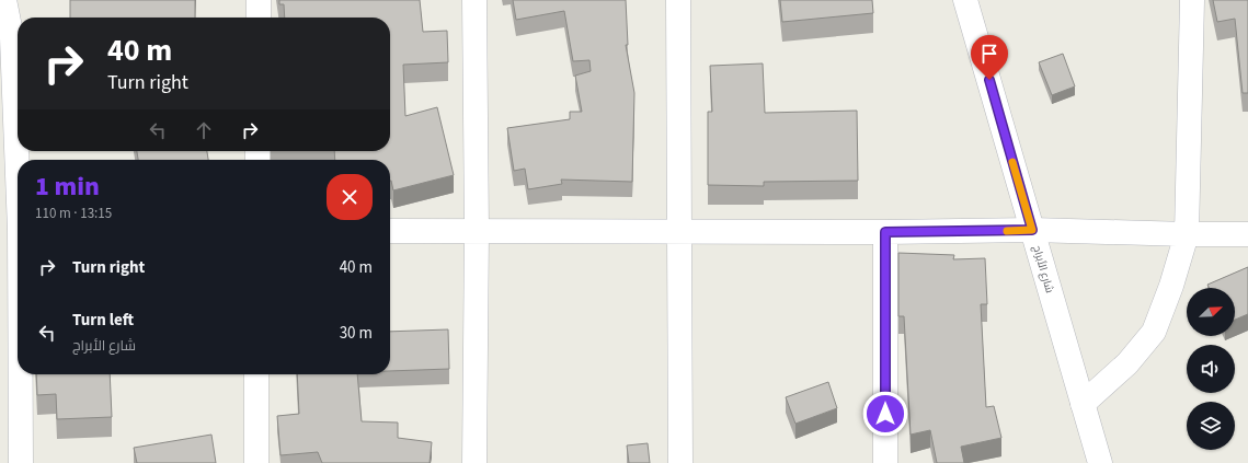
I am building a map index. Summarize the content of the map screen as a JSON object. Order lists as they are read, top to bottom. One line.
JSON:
{"streets":{"street":["شارع الأبراج"]},"north":"top right","page":{"turn":["40 m","Turn right"],"heading":["1 min","110 m · 13:15"],"list":[{"name":"Turn right","value":"40 m"},{"name":"Turn left","note":"شارع الأبراج","value":"30 m"}]}}
